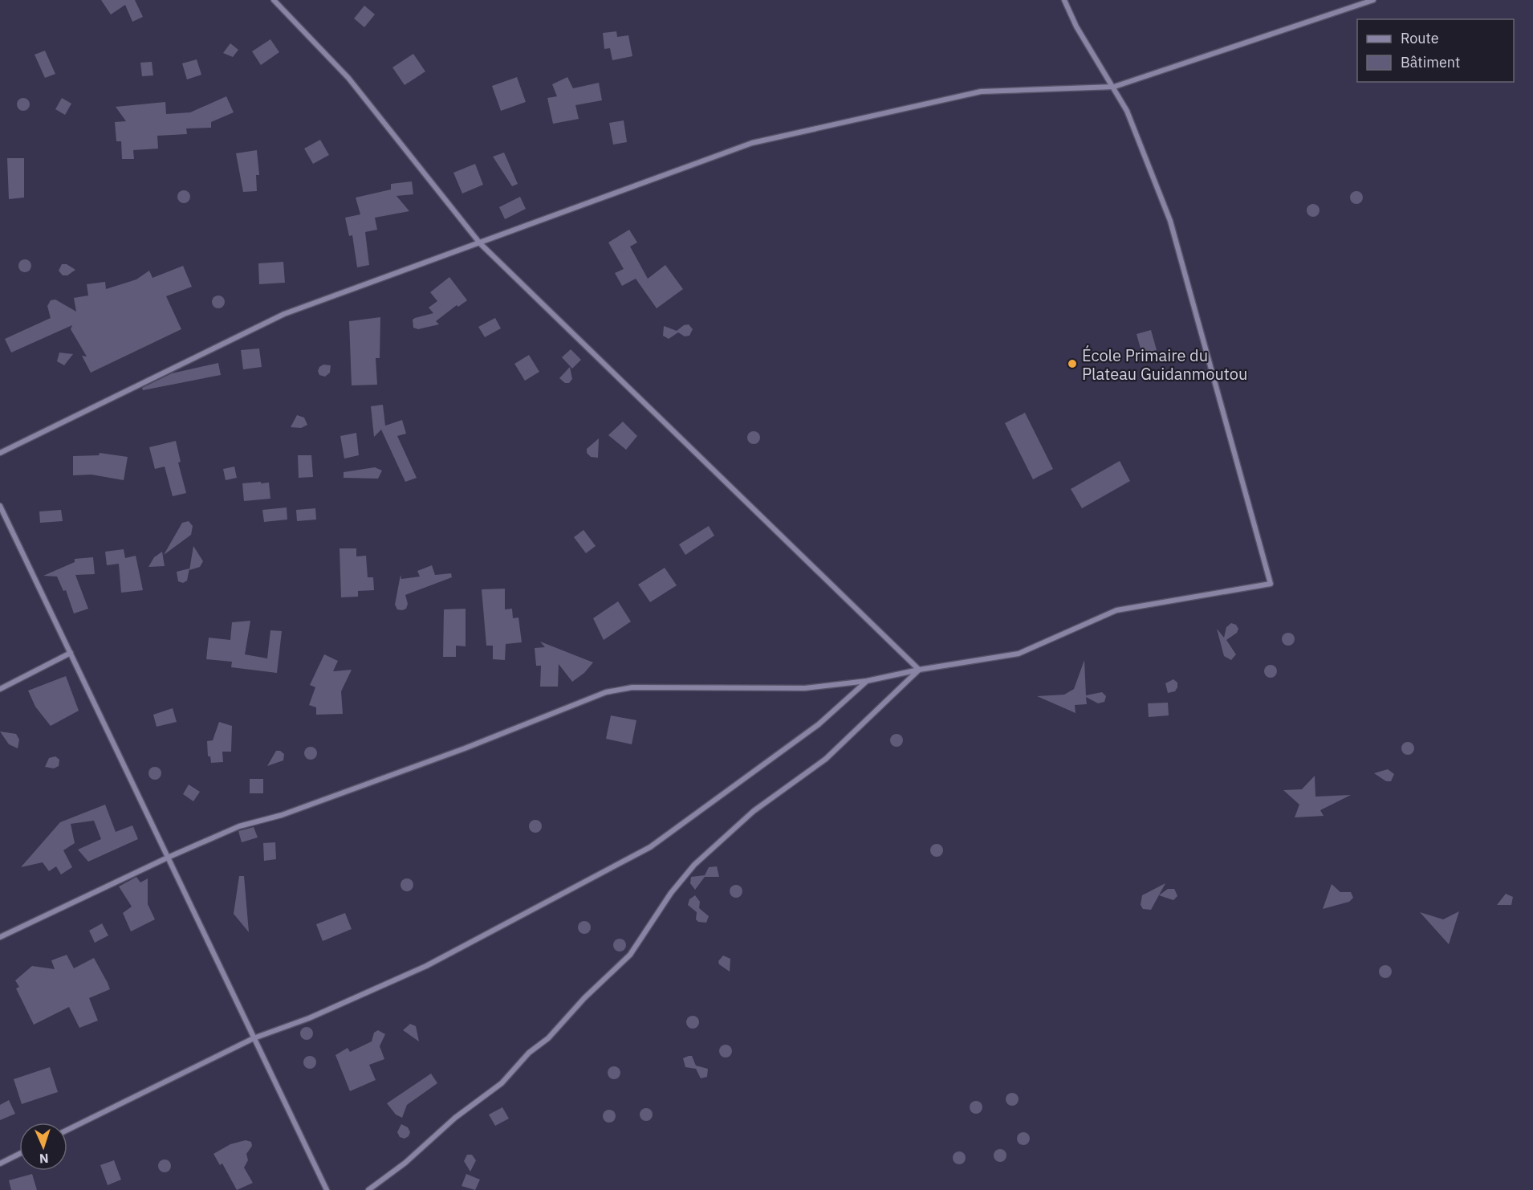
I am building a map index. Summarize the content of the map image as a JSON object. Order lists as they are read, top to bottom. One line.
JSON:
{"places":["École Primaire du Plateau Guidanmoutou"],"legend":["Route","Bâtiment"],"north":"bottom"}
